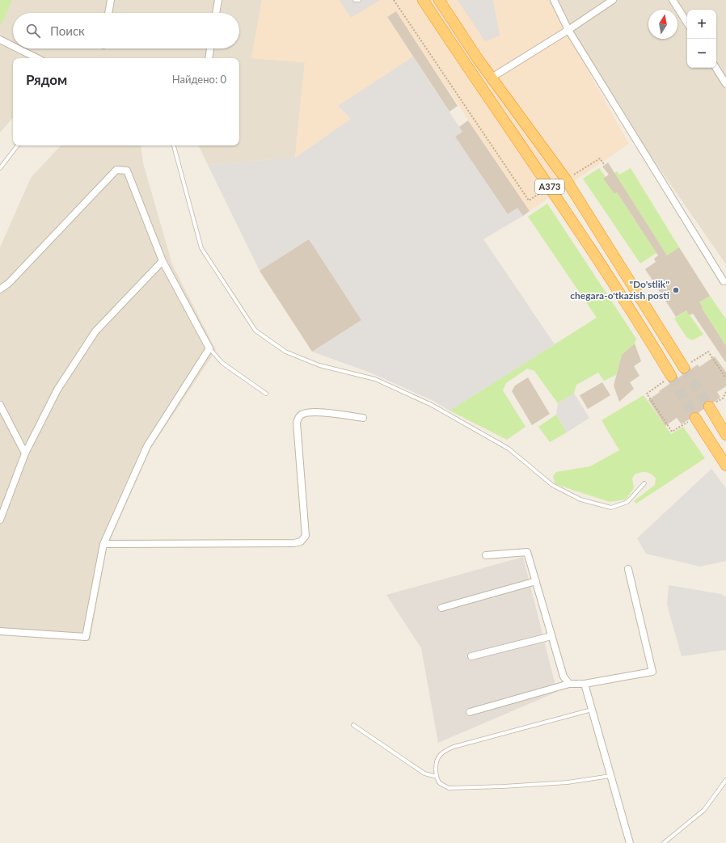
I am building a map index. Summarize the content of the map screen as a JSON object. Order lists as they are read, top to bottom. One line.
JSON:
{"streets":{"highway":["A373"]},"places":["\"Do'stlik\" chegara-o'tkazish posti"],"north":"top","page":{"map_buttons":["+","−"],"search":"Поиск","heading":["Рядом","Найдено: 0"]}}
